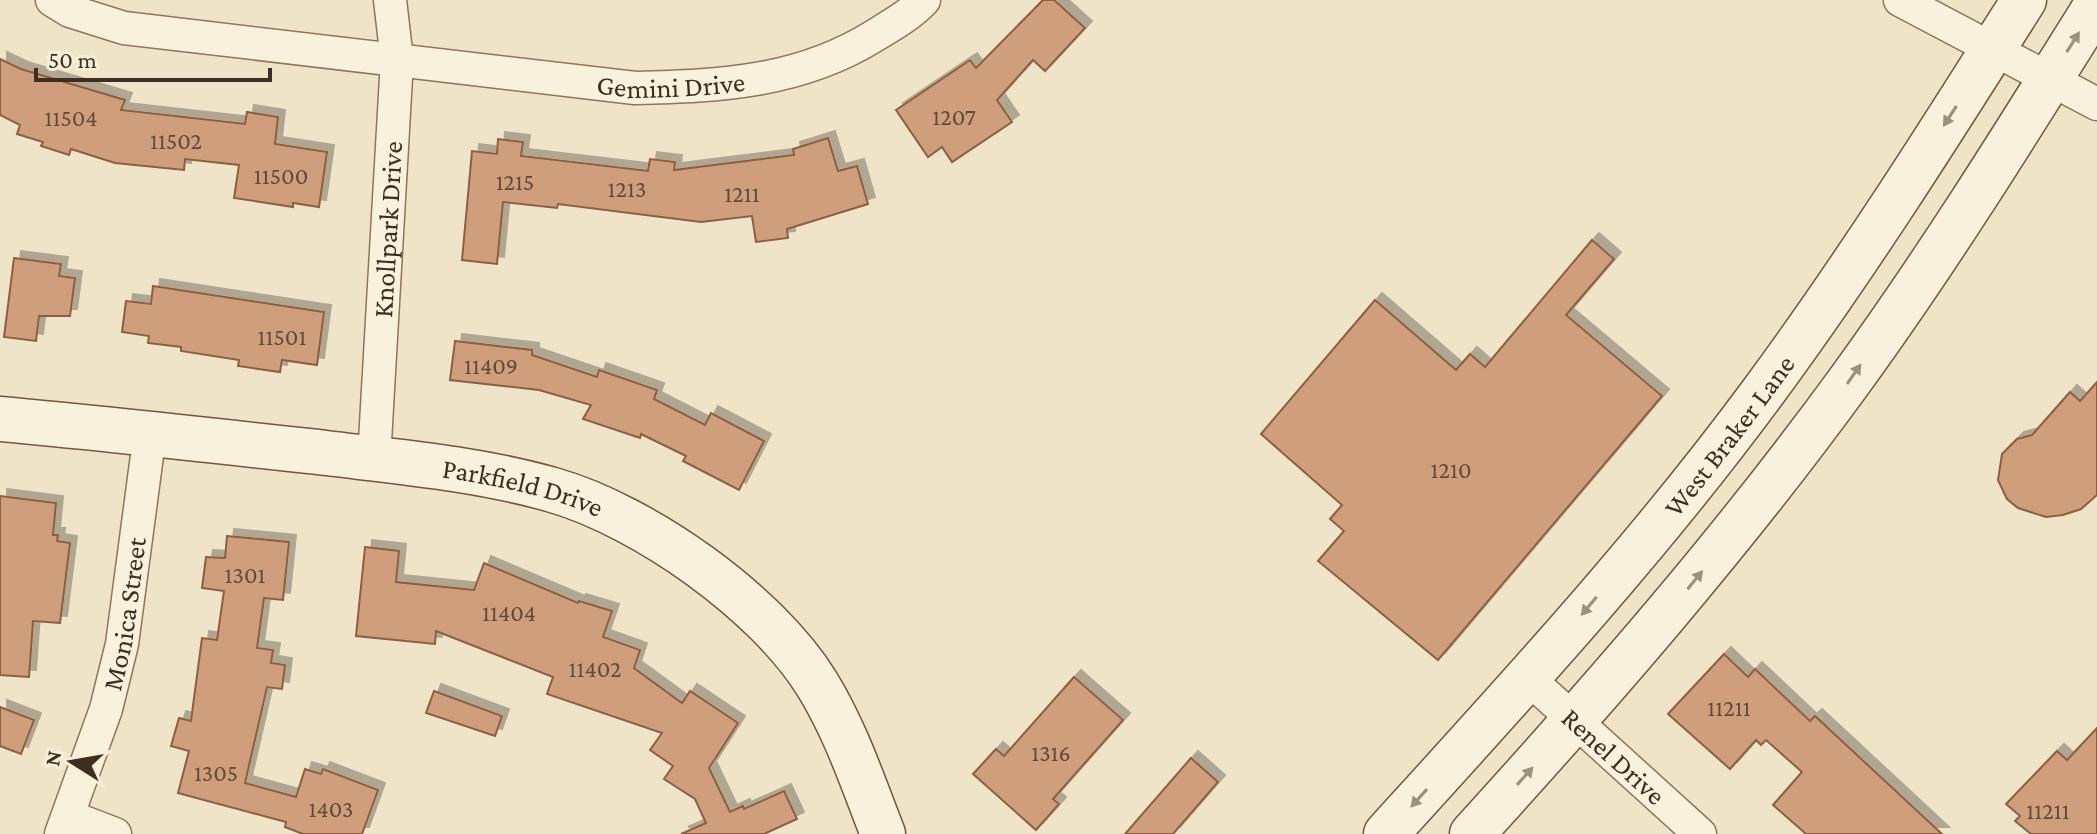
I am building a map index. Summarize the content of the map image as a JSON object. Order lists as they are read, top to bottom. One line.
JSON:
{"streets":{"main road":["West Braker Lane","Parkfield Drive"],"street":["Gemini Drive","Knollpark Drive","Monica Street","Renel Drive"]},"crossings":[["Gemini Drive","Knollpark Drive"],["Knollpark Drive","Parkfield Drive"],["West Braker Lane","Renel Drive"],["Parkfield Drive","Monica Street"]],"house_numbers":["1207","11504","11502","11500","1215","1213","1211","11501","11409","1210","1301","11404","11402","11211","1316","1305","1403","11211"],"scale_bar":"50 m","north":"left"}
